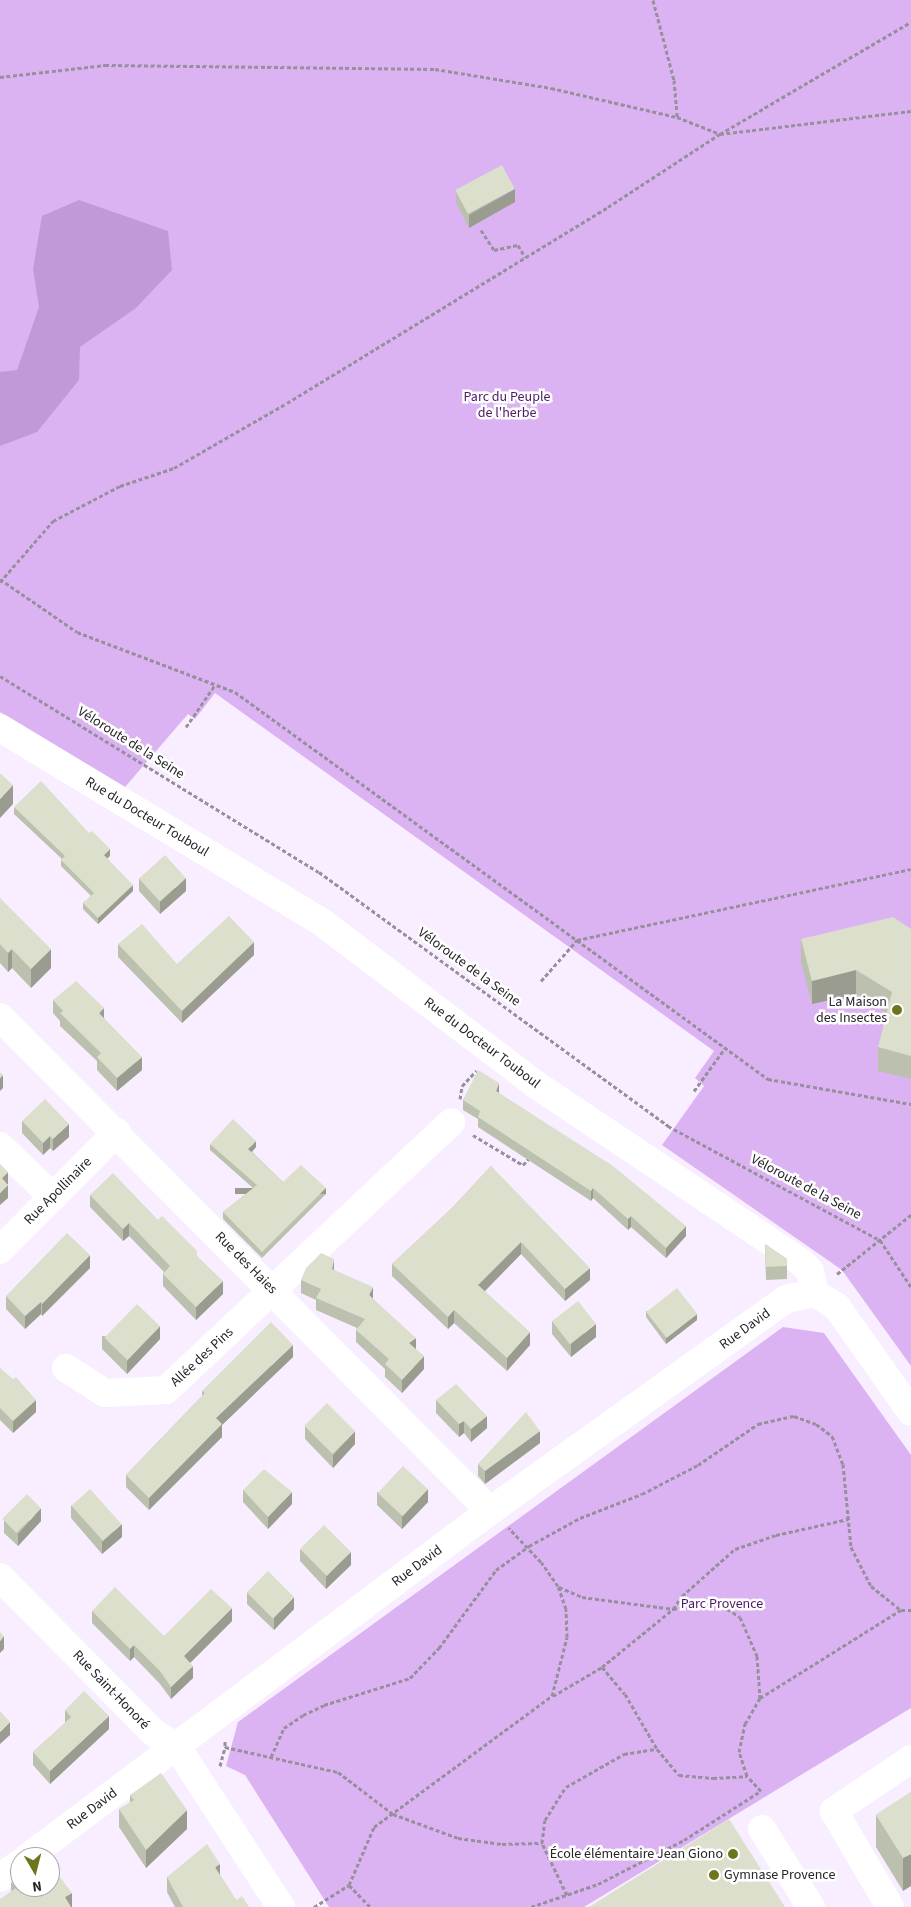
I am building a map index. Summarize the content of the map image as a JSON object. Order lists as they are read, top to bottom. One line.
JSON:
{"streets":{"street":["Rue du Docteur Touboul","Rue Apollinaire","Rue des Haies","Rue David","Allée des Pins","Rue Saint-Honoré"],"path":["Véloroute de la Seine"]},"crossings":[["Rue du Docteur Touboul","Rue David"],["Rue Apollinaire","Rue des Haies"],["Rue des Haies","Rue David"],["Rue des Haies","Allée des Pins"],["Rue David","Rue Saint-Honoré"]],"parks":["Parc du Peuple de l'herbe","Parc Provence"],"places":["La Maison des Insectes","École élémentaire Jean Giono","Gymnase Provence"],"north":"bottom"}
